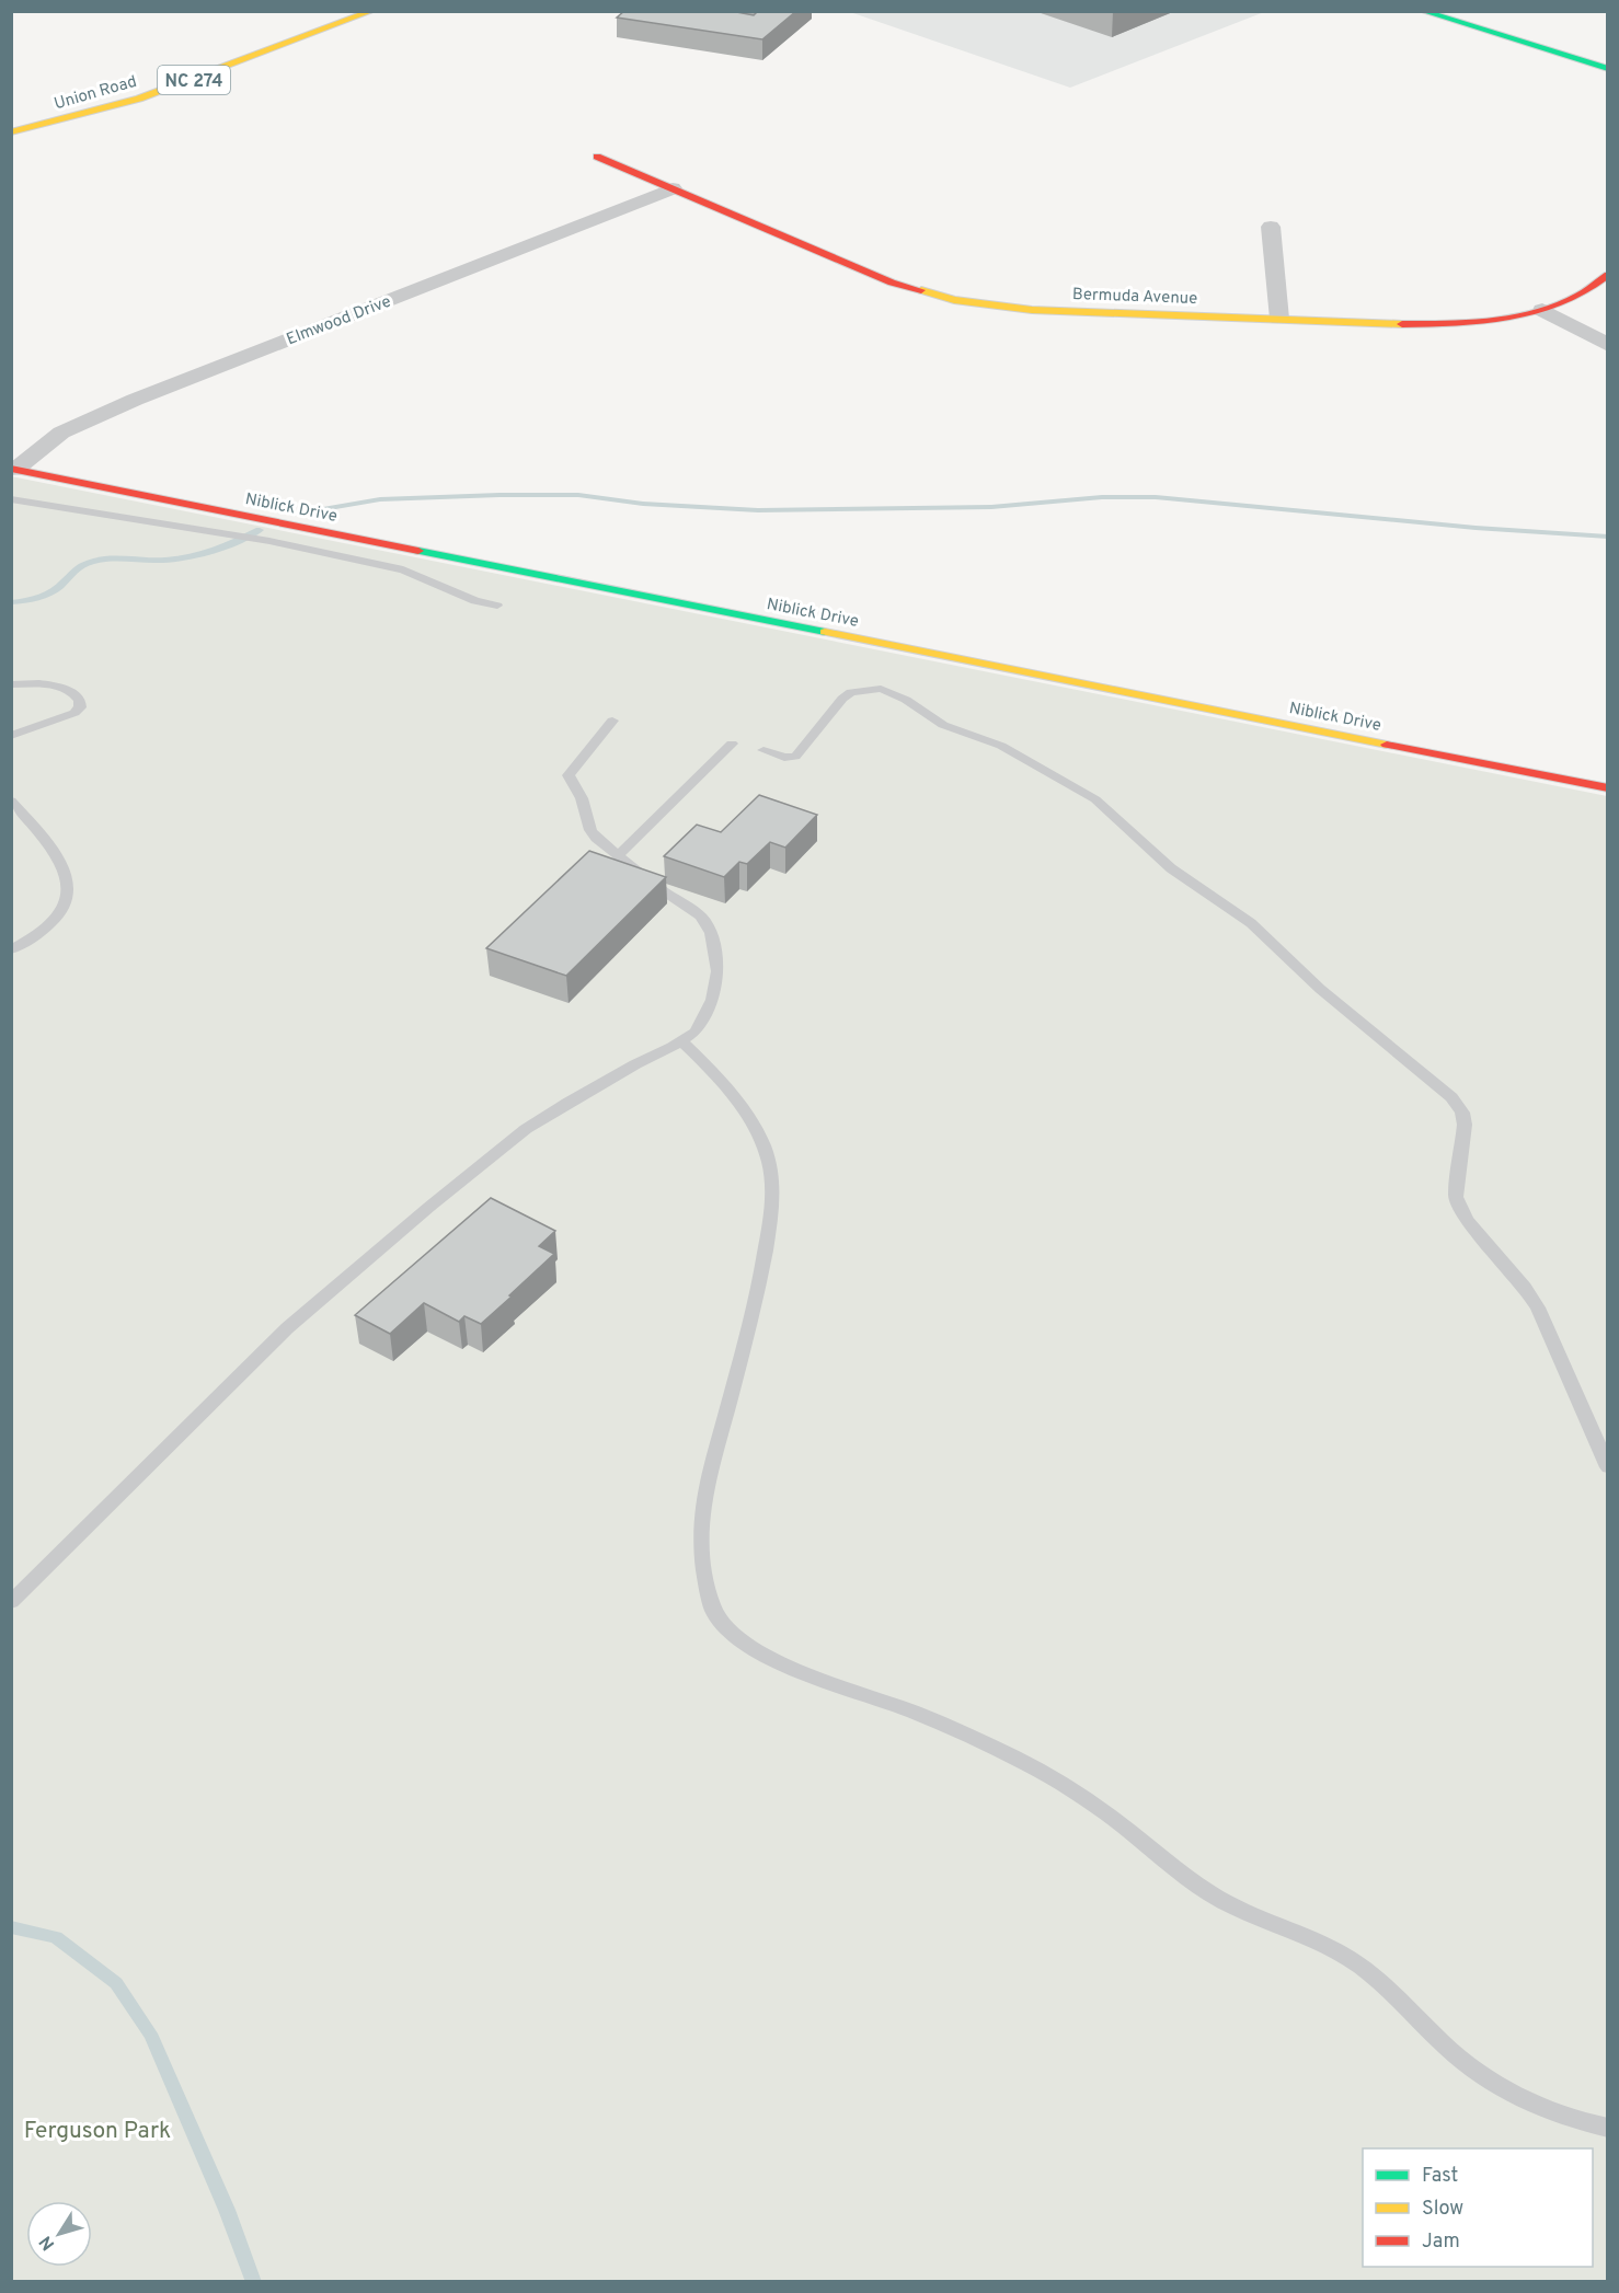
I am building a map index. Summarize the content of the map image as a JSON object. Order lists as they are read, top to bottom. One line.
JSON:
{"streets":{"street":["NC 274","Union Road","Bermuda Avenue","Elmwood Drive","Niblick Drive"]},"crossings":[["Bermuda Avenue","Elmwood Drive"],["Elmwood Drive","Niblick Drive"]],"parks":["Ferguson Park"],"legend":["Fast","Slow","Jam"],"north":"bottom left"}
